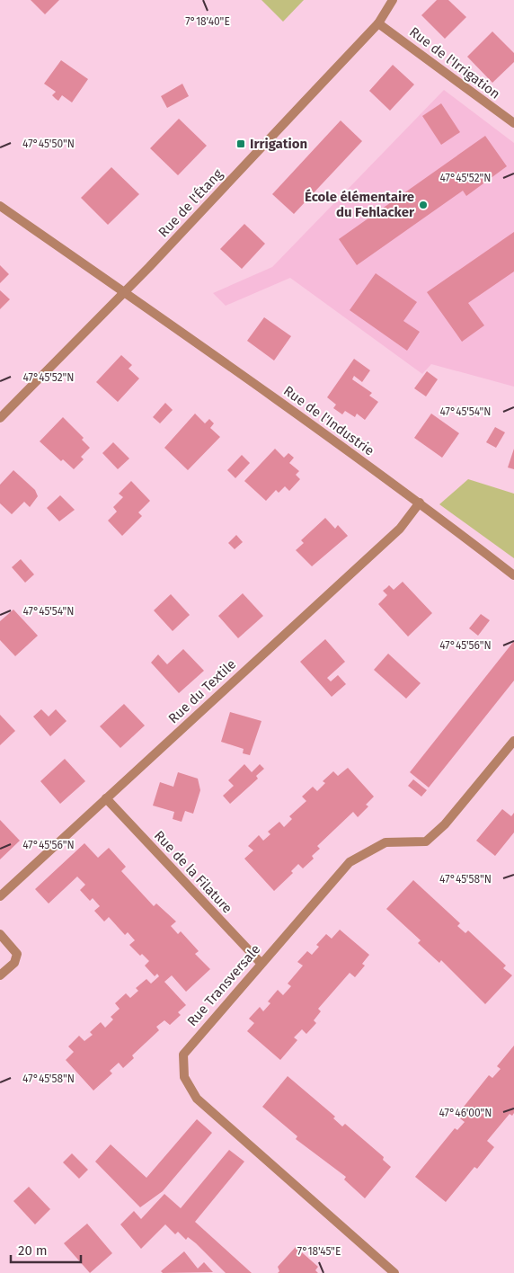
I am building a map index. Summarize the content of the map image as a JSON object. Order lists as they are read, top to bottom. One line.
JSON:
{"streets":{"street":["Rue de l'Irrigation","Rue de l'Étang","Rue de l'Industrie","Rue du Textile","Rue de la Filature","Rue Transversale"]},"crossings":[["Rue de l'Irrigation","Rue de l'Étang"],["Rue de l'Étang","Rue de l'Industrie"],["Rue de l'Industrie","Rue du Textile"],["Rue du Textile","Rue de la Filature"],["Rue de la Filature","Rue Transversale"]],"places":{"transit":["Irrigation"],"other":["École élémentaire du Fehlacker"]},"scale_bar":"20 m","coordinates":["7°18'40\"E","47°45'50\"N","47°45'52\"N","47°45'54\"N","47°45'56\"N","47°45'58\"N","47°46'00\"N","7°18'45\"E"]}
